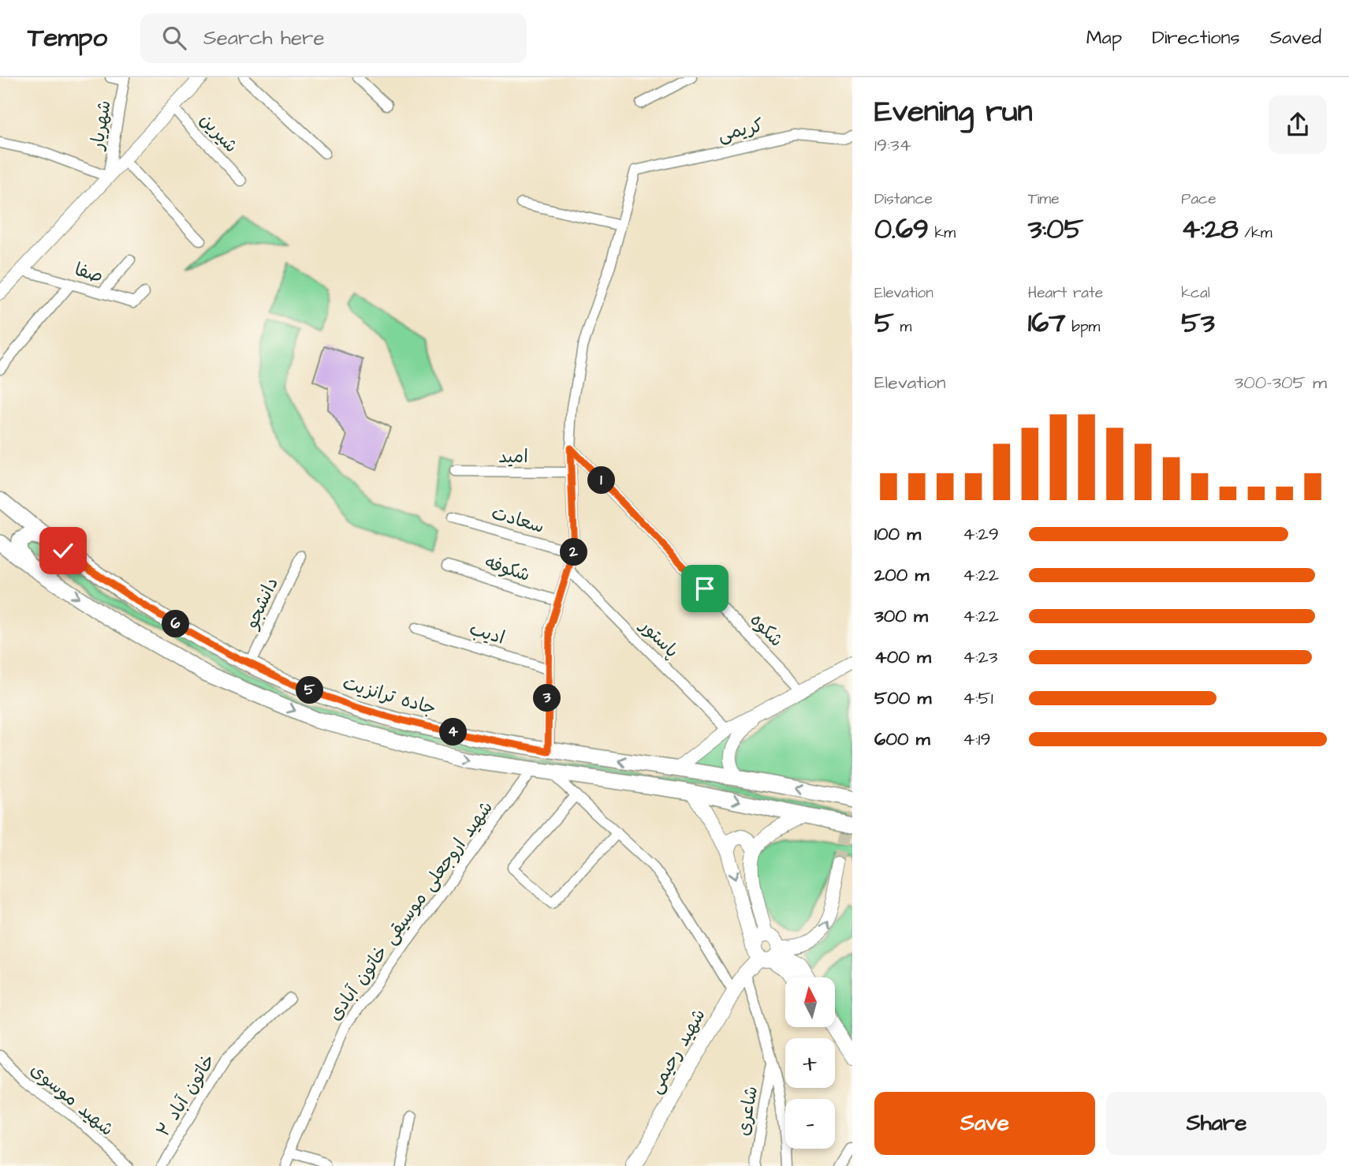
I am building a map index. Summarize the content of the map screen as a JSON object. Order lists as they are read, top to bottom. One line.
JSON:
{"streets":{"main road":["جاده ترانزیت","شهید رحیمی"],"street":["شهریار","کریمی","شیرین","صفا","امید","سعادت","شکوفه","دانشجو","شکوه","ادیب","پاستور","شهید اروجعلی موسیقی خاتون آبادی","خاتون آباد ۲","شهید موسوی","شاعری"]},"crossings":[["دانشجو","جاده ترانزیت"]],"north":"top","page":{"header":"Tempo","search":"Search here","nav":["Map","Directions","Saved"],"heading":["Evening run","19:34"],"stats":[["Distance","0.69 km"],["Time","3:05"],["Pace","4:28 /km"],["Elevation","5 m"],["Heart rate","167 bpm"],["kcal","53"]],"chart":["Elevation","300–305 m"],"pins":["1","2","6","5","3","4"],"list":[{"name":"100 m","note":"4:29"},{"name":"200 m","note":"4:22"},{"name":"300 m","note":"4:22"},{"name":"400 m","note":"4:23"},{"name":"500 m","note":"4:51"},{"name":"600 m","note":"4:19"}],"map_buttons":["+","−"],"buttons":["Save","Share"]}}
